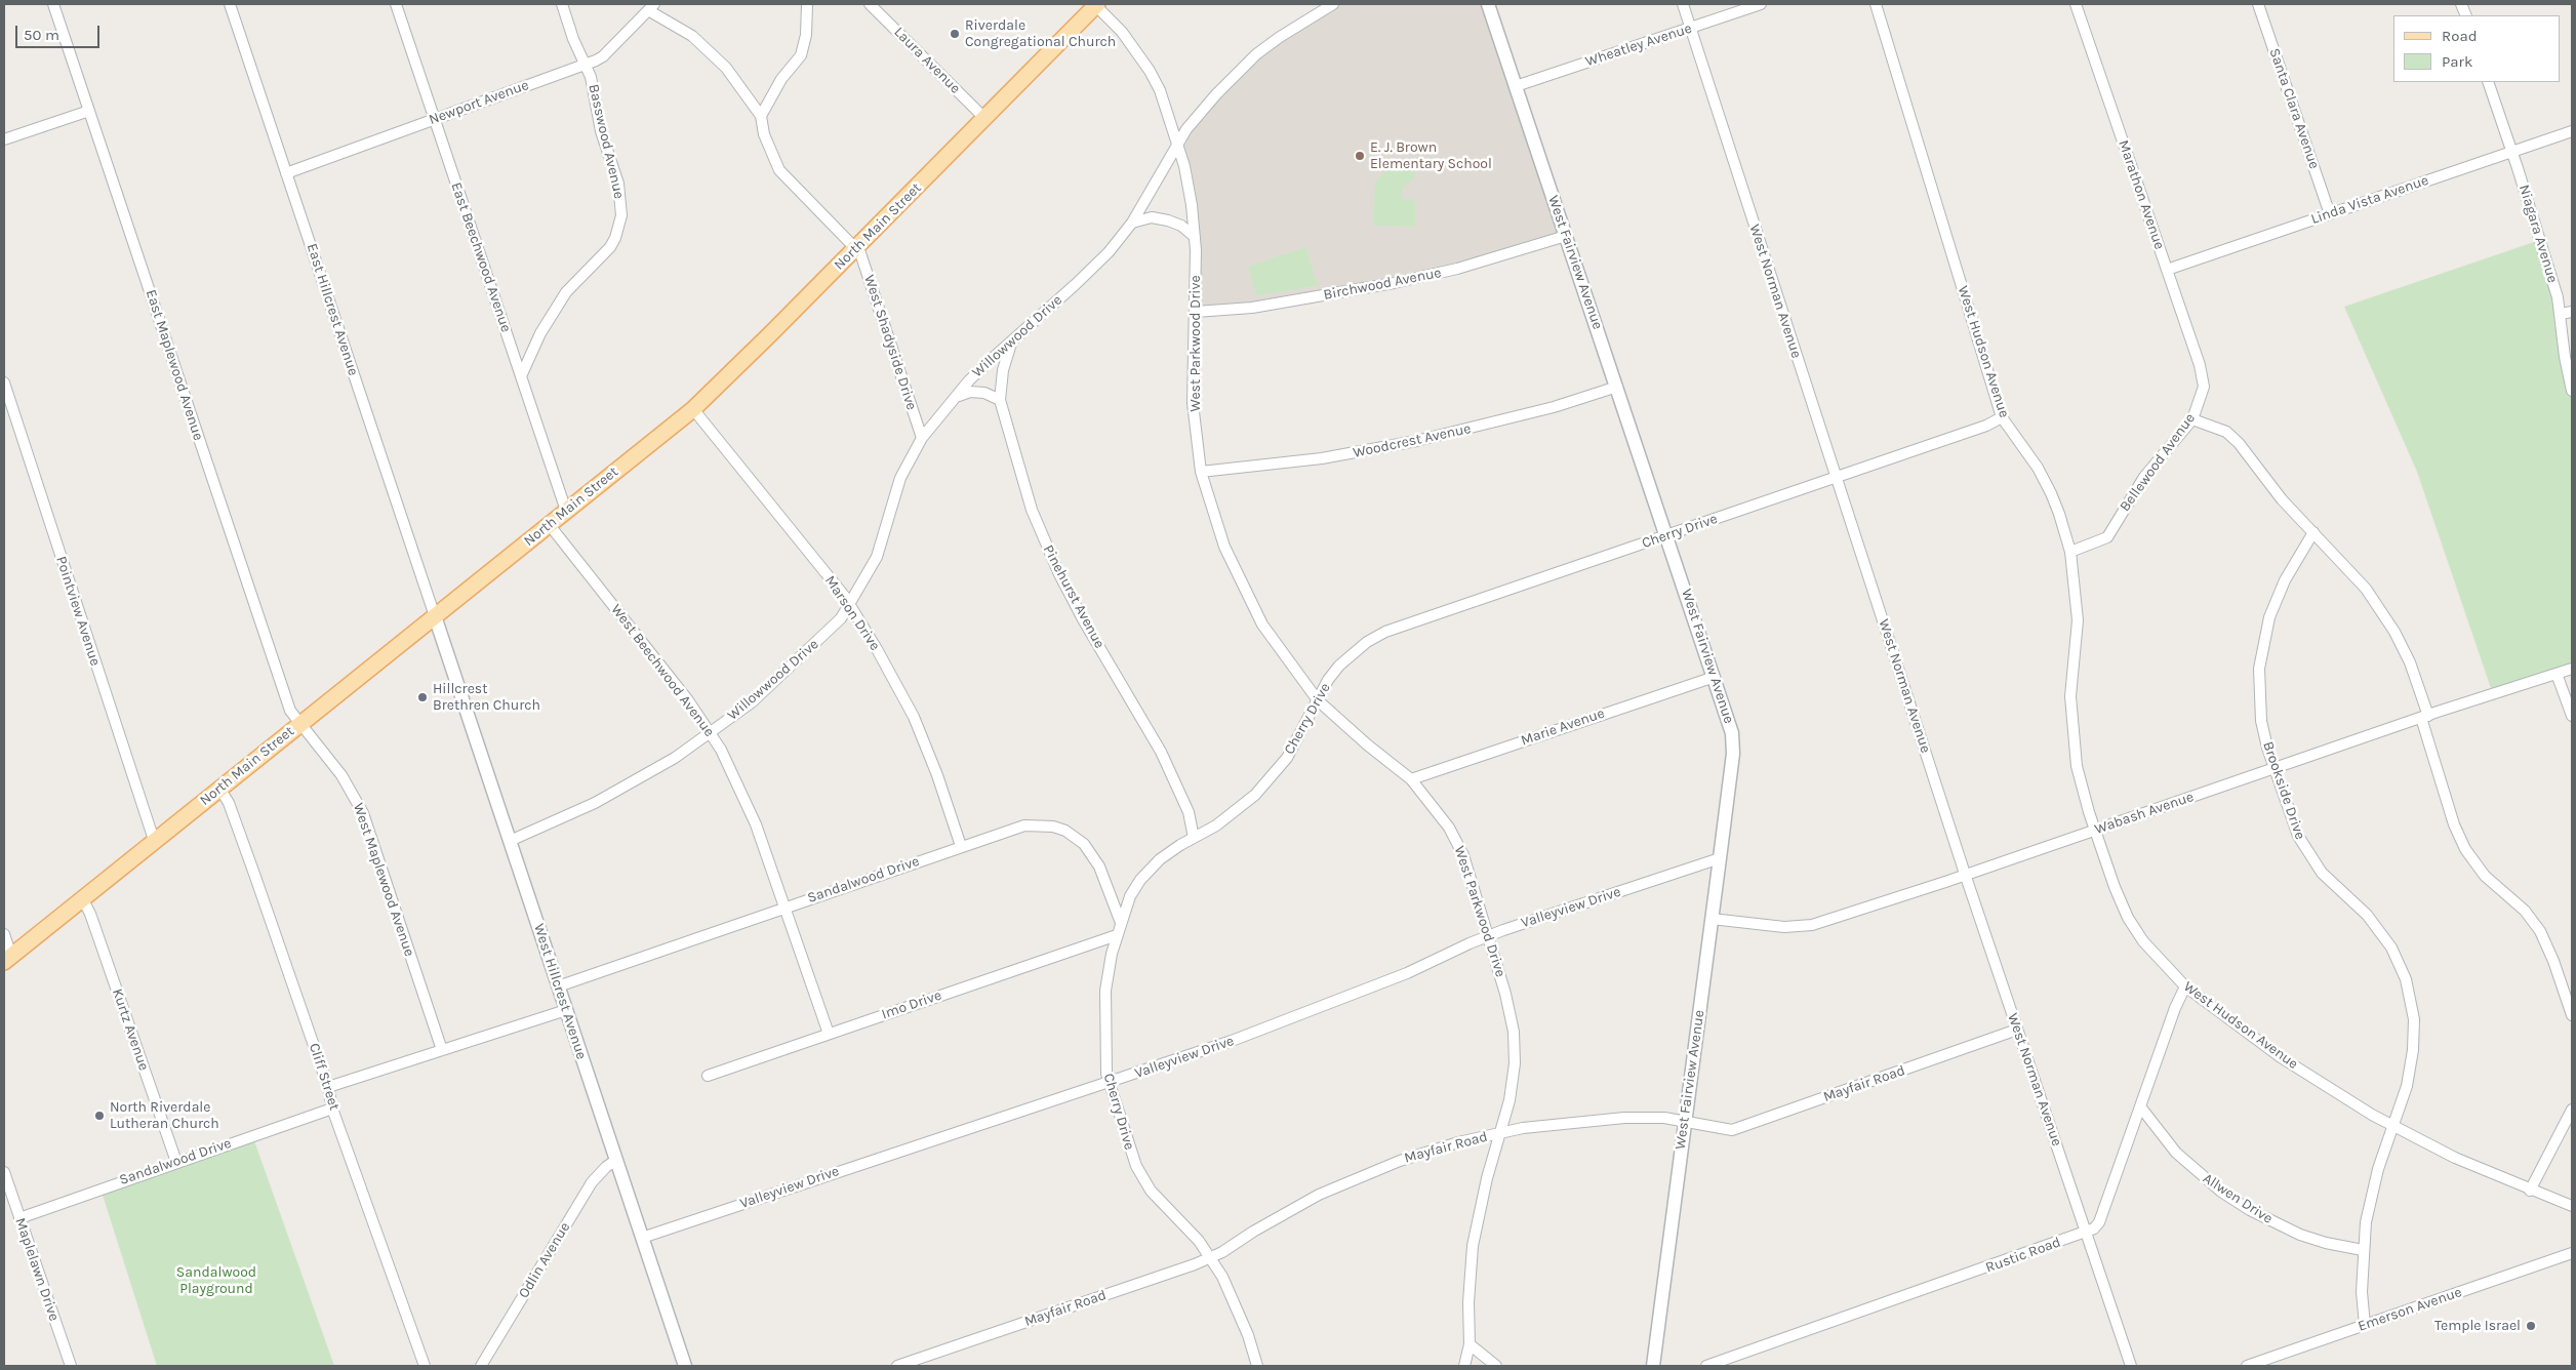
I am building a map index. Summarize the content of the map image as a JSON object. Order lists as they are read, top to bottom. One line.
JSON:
{"streets":{"main road":["North Main Street"],"street":["Wheatley Avenue","Laura Avenue","Newport Avenue","Santa Clara Avenue","Basswood Avenue","Marathon Avenue","Linda Vista Avenue","Niagara Avenue","East Beechwood Avenue","West Fairview Avenue","Birchwood Avenue","West Norman Avenue","East Hillcrest Avenue","Willowwood Drive","West Shadyside Drive","West Parkwood Drive","West Hudson Avenue","East Maplewood Avenue","Woodcrest Avenue","Bellewood Avenue","Cherry Drive","Pinehurst Avenue","Pointview Avenue","Marson Drive","West Beechwood Avenue","Marie Avenue","Brookside Drive","Wabash Avenue","West Maplewood Avenue","Sandalwood Drive","Valleyview Drive","West Hillcrest Avenue","Imo Drive","Kurtz Avenue","Cliff Street","Mayfair Road","Allwen Drive","Rustic Road","Odlin Avenue","Maplelawn Drive","Emerson Avenue"]},"crossings":[["Wheatley Avenue","West Fairview Avenue"],["Wheatley Avenue","West Norman Avenue"],["Laura Avenue","North Main Street"],["Newport Avenue","Basswood Avenue"],["Newport Avenue","East Beechwood Avenue"],["Newport Avenue","East Hillcrest Avenue"],["Santa Clara Avenue","Linda Vista Avenue"],["Basswood Avenue","East Beechwood Avenue"],["Marathon Avenue","Linda Vista Avenue"],["Marathon Avenue","Bellewood Avenue"],["Linda Vista Avenue","Niagara Avenue"],["North Main Street","East Beechwood Avenue"],["North Main Street","East Hillcrest Avenue"],["North Main Street","West Shadyside Drive"],["North Main Street","West Parkwood Drive"],["North Main Street","East Maplewood Avenue"],["North Main Street","Pointview Avenue"],["North Main Street","Marson Drive"],["North Main Street","West Beechwood Avenue"],["North Main Street","West Maplewood Avenue"],["North Main Street","West Hillcrest Avenue"],["North Main Street","Kurtz Avenue"],["North Main Street","Cliff Street"],["West Fairview Avenue","Birchwood Avenue"],["West Fairview Avenue","Woodcrest Avenue"],["West Fairview Avenue","Cherry Drive"],["West Fairview Avenue","Marie Avenue"],["West Fairview Avenue","Wabash Avenue"],["West Fairview Avenue","Valleyview Drive"],["West Fairview Avenue","Mayfair Road"],["Birchwood Avenue","West Parkwood Drive"],["West Norman Avenue","Cherry Drive"],["West Norman Avenue","Wabash Avenue"],["West Norman Avenue","Mayfair Road"],["West Norman Avenue","Rustic Road"],["East Hillcrest Avenue","West Hillcrest Avenue"],["Willowwood Drive","West Shadyside Drive"],["Willowwood Drive","West Parkwood Drive"],["Willowwood Drive","Pinehurst Avenue"],["Willowwood Drive","Marson Drive"],["Willowwood Drive","West Beechwood Avenue"],["Willowwood Drive","West Hillcrest Avenue"],["West Parkwood Drive","Woodcrest Avenue"],["West Parkwood Drive","Cherry Drive"],["West Parkwood Drive","Marie Avenue"],["West Parkwood Drive","Valleyview Drive"],["West Parkwood Drive","Mayfair Road"],["West Hudson Avenue","Bellewood Avenue"],["West Hudson Avenue","Cherry Drive"],["West Hudson Avenue","Brookside Drive"],["West Hudson Avenue","Wabash Avenue"],["West Hudson Avenue","Rustic Road"],["East Maplewood Avenue","West Maplewood Avenue"],["Cherry Drive","Pinehurst Avenue"],["Cherry Drive","Sandalwood Drive"],["Cherry Drive","Valleyview Drive"],["Cherry Drive","Imo Drive"],["Cherry Drive","Mayfair Road"],["Marson Drive","Sandalwood Drive"],["West Beechwood Avenue","Sandalwood Drive"],["West Beechwood Avenue","Imo Drive"],["Brookside Drive","Wabash Avenue"],["Brookside Drive","Allwen Drive"],["Brookside Drive","Emerson Avenue"],["Sandalwood Drive","West Hillcrest Avenue"],["Sandalwood Drive","Kurtz Avenue"],["Sandalwood Drive","Cliff Street"],["Sandalwood Drive","Maplelawn Drive"],["Valleyview Drive","West Hillcrest Avenue"],["West Hillcrest Avenue","Odlin Avenue"],["Allwen Drive","Rustic Road"]],"parks":["Sandalwood Playground"],"places":["Riverdale Congregational Church","E. J. Brown Elementary School","Hillcrest Brethren Church","North Riverdale Lutheran Church","Temple Israel"],"legend":["Road","Park"],"scale_bar":"50 m"}
